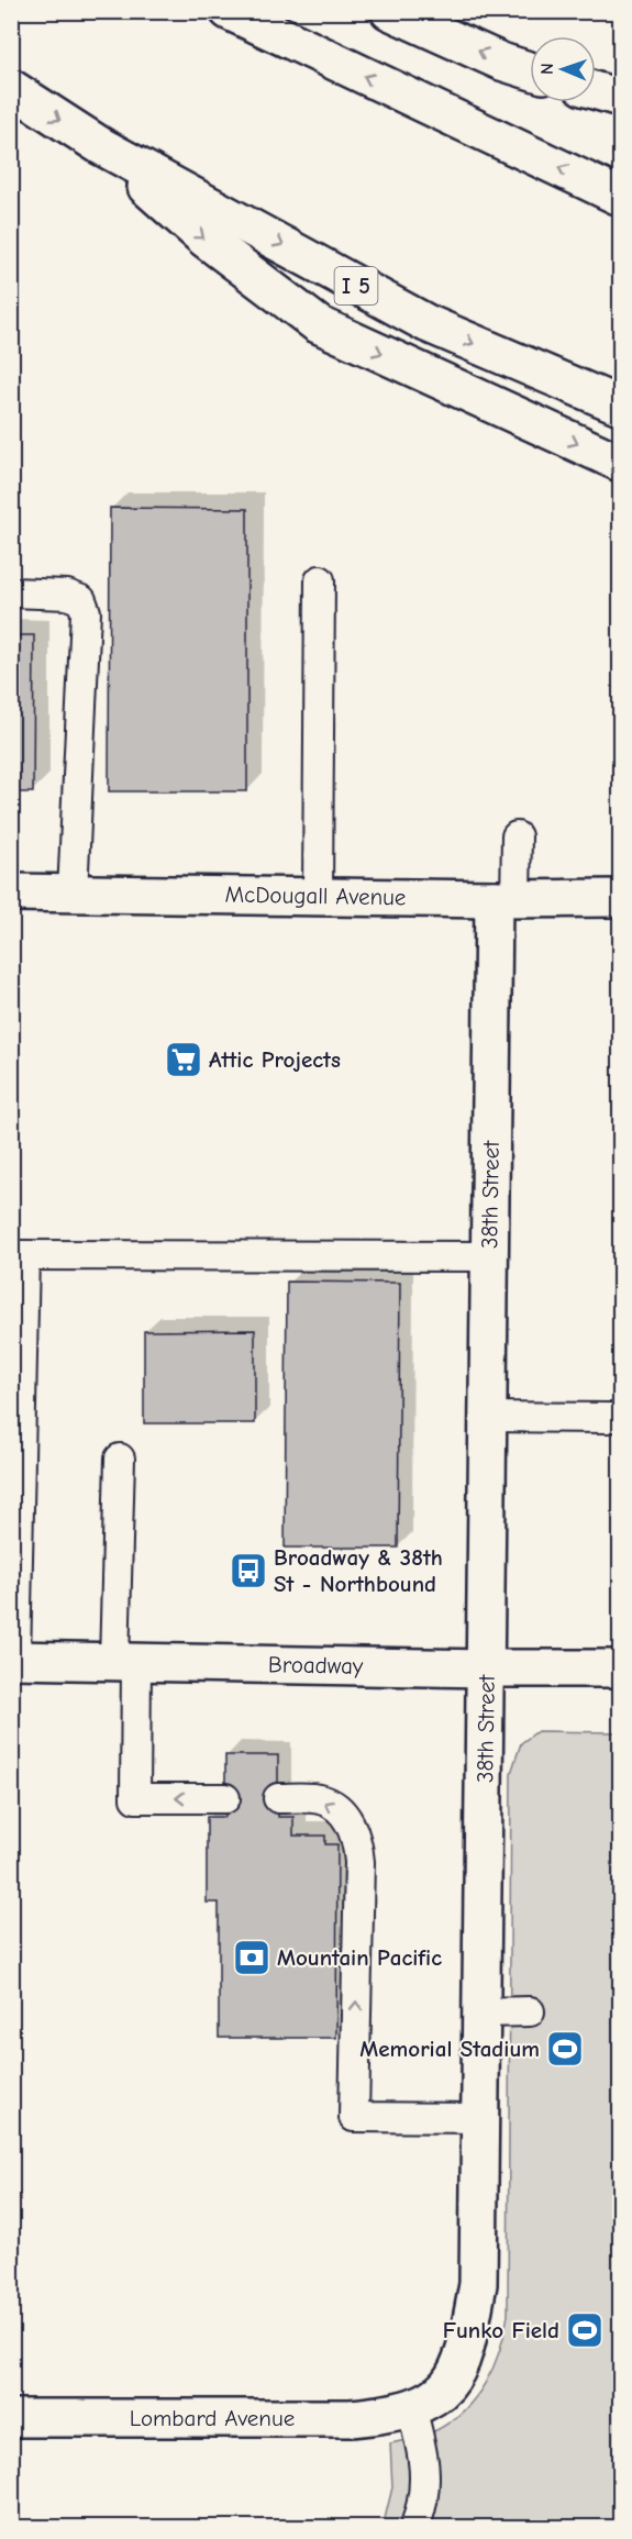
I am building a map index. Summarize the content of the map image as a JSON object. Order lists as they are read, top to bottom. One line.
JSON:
{"streets":{"main road":["I 5","McDougall Avenue","38th Street","Broadway","Lombard Avenue"]},"crossings":[["McDougall Avenue","38th Street"],["38th Street","Broadway"],["38th Street","Lombard Avenue"]],"places":{"supermarket":["Attic Projects"],"bus stop":["Broadway & 38th St - Northbound"],"bank":["Mountain Pacific"],"sports":["Memorial Stadium","Funko Field"]},"north":"left"}
